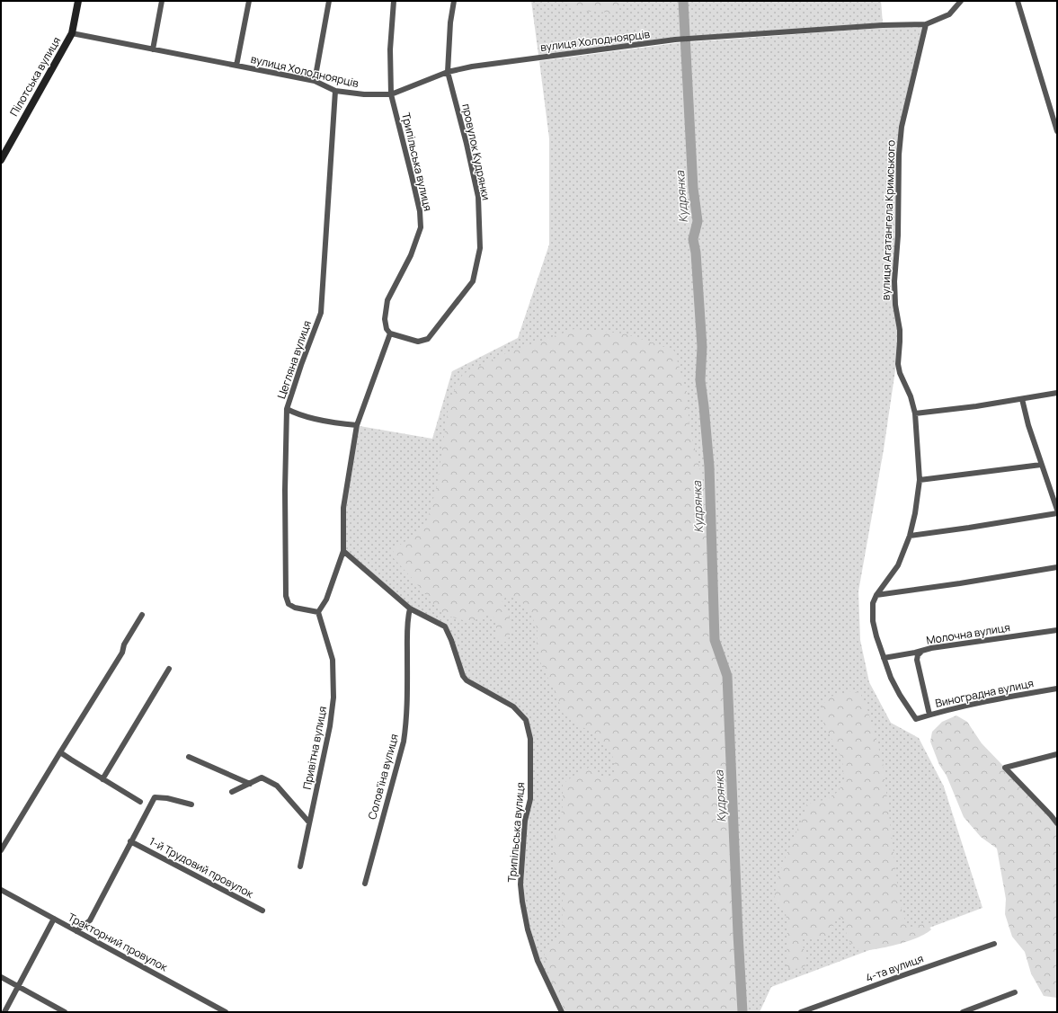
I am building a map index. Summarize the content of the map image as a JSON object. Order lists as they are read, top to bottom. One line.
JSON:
{"streets":{"street":["вулиця Холодноярців","Пілотська вулиця","провулок Кудрянки","Трипільська вулиця","вулиця Агатангела Кримського","Цегляна вулиця","Молочна вулиця","Виноградна вулиця","Привітна вулиця","Соловʼїна вулиця","1-й Трудовий провулок","Тракторний провулок","4-та вулиця"]},"crossings":[["вулиця Холодноярців","Пілотська вулиця"],["вулиця Холодноярців","провулок Кудрянки"],["вулиця Холодноярців","Трипільська вулиця"],["вулиця Холодноярців","вулиця Агатангела Кримського"],["вулиця Холодноярців","Цегляна вулиця"],["провулок Кудрянки","Трипільська вулиця"],["Трипільська вулиця","Соловʼїна вулиця"],["вулиця Агатангела Кримського","Молочна вулиця"],["вулиця Агатангела Кримського","Виноградна вулиця"],["Цегляна вулиця","Привітна вулиця"]],"water":["Кудрянка"]}
